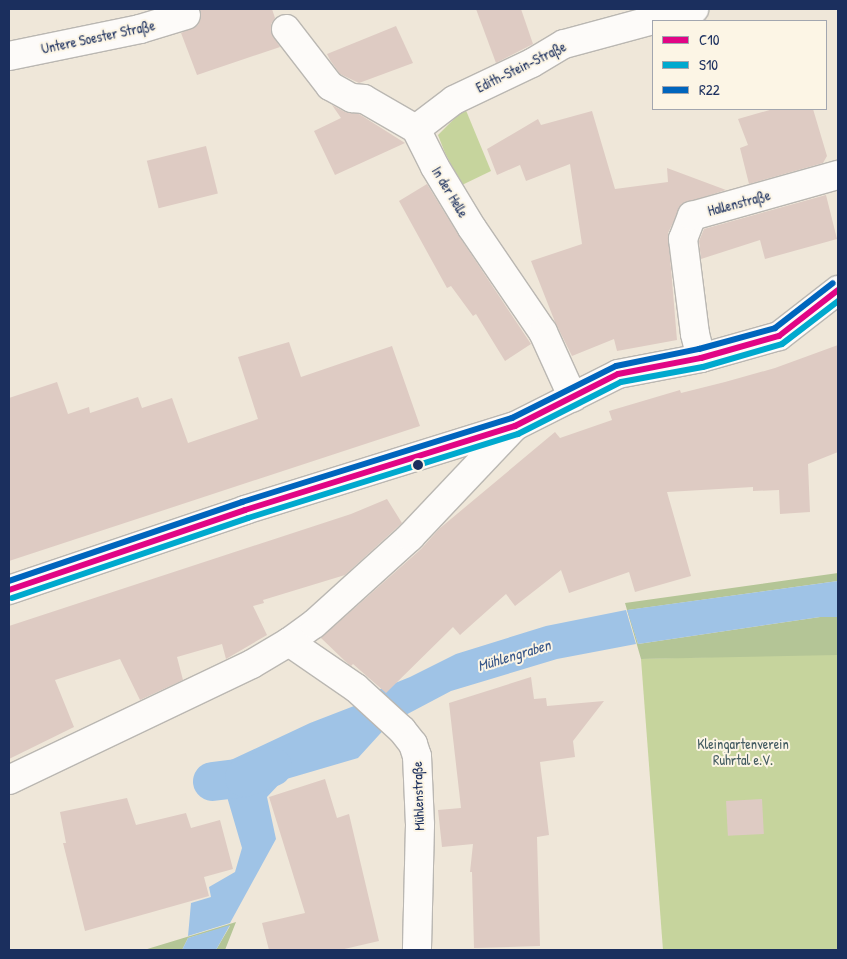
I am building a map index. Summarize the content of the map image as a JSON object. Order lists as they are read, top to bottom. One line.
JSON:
{"streets":{"street":["Untere Soester Straße","Edith-Stein-Straße","In der Helle","Hallenstraße","Mühlenstraße"]},"crossings":[["Edith-Stein-Straße","In der Helle"]],"water":["Mühlengraben"],"parks":["Kleingartenverein Ruhrtal e.V."],"lines":["transit line R22","transit line C10","transit line S10"],"legend":["C10","S10","R22"]}
